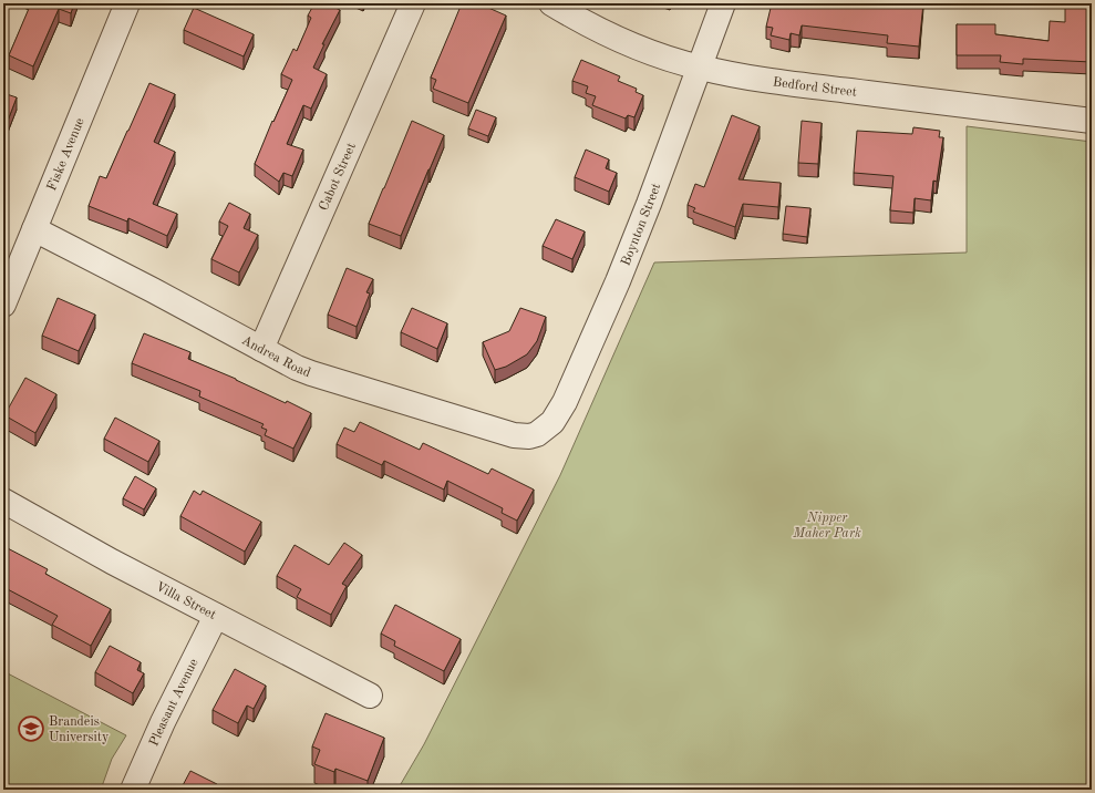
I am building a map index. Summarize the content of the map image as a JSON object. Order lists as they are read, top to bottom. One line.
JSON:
{"streets":{"street":["Bedford Street","Fiske Avenue","Cabot Street","Boynton Street","Andrea Road","Villa Street","Pleasant Avenue"]},"crossings":[["Bedford Street","Boynton Street"],["Fiske Avenue","Andrea Road"],["Cabot Street","Andrea Road"],["Boynton Street","Andrea Road"],["Villa Street","Pleasant Avenue"]],"parks":["Nipper Maher Park"],"places":{"school or university":["Brandeis University"]}}
